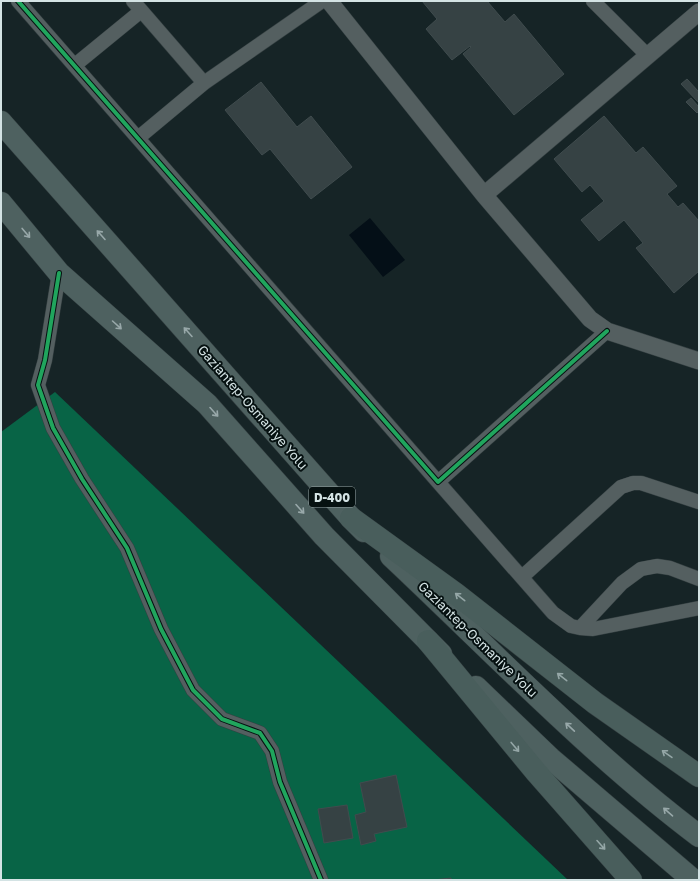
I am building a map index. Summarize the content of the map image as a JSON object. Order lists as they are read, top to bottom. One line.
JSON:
{"streets":{"highway":["Gaziantep-Osmaniye Yolu","D-400"]}}
